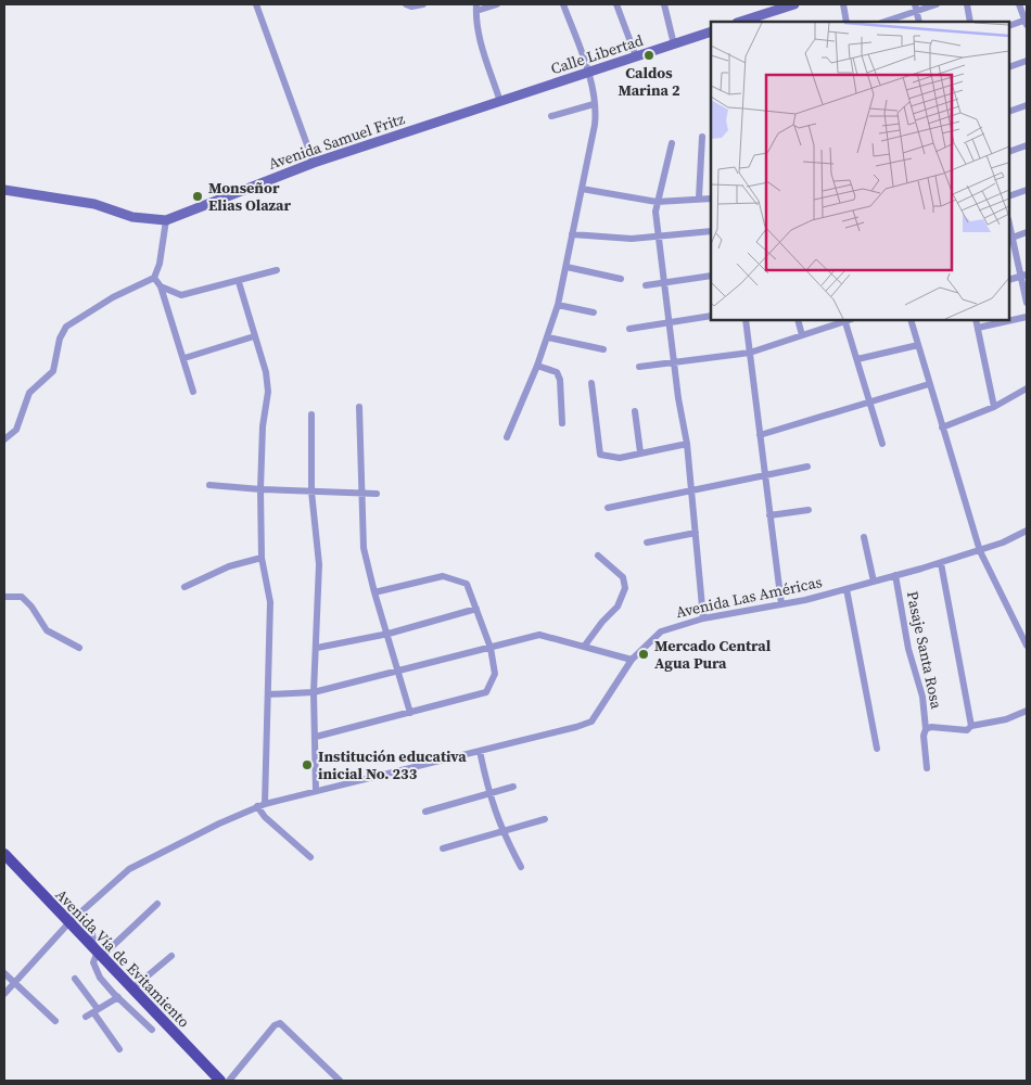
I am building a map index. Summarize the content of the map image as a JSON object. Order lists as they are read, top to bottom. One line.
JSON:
{"streets":{"main road":["Avenida Vía de Evitamiento"],"street":["Calle Libertad","Avenida Samuel Fritz","Avenida Las Américas","Pasaje Santa Rosa"]},"crossings":[["Calle Libertad","Avenida Samuel Fritz"],["Avenida Las Américas","Pasaje Santa Rosa"],["Avenida Las Américas","Avenida Vía de Evitamiento"]],"places":["Caldos Marina 2","Monseñor Elias Olazar","Mercado Central Agua Pura","Institución educativa inicial No. 233"]}
